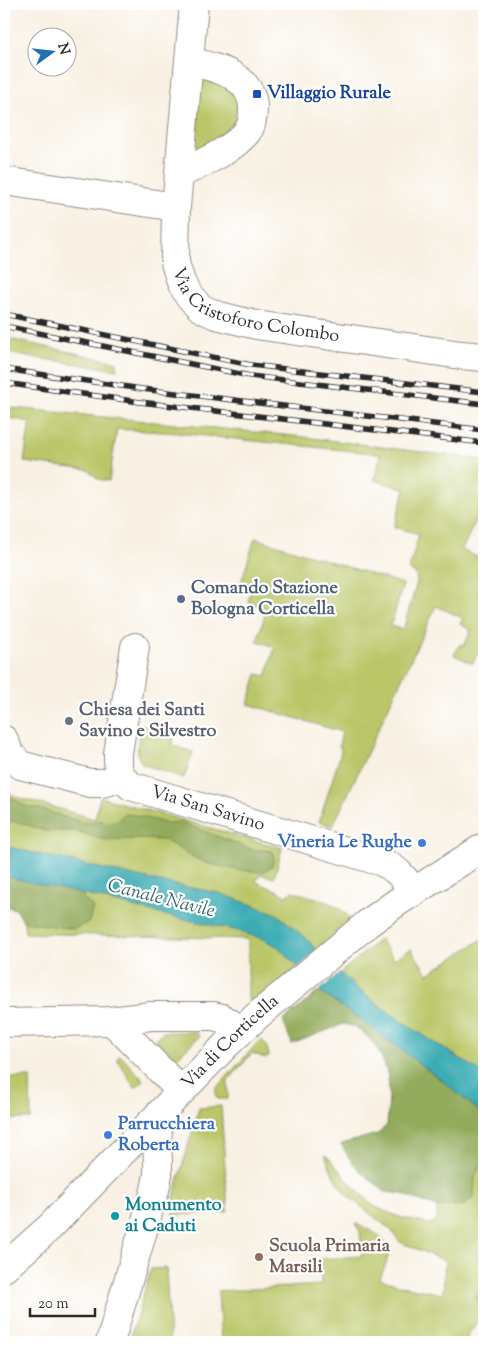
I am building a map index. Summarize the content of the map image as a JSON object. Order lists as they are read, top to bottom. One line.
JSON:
{"streets":{"street":["Via Cristoforo Colombo","Via San Savino","Via di Corticella"]},"crossings":[["Via San Savino","Via di Corticella"]],"water":["Canale Navile"],"places":{"transit":["Villaggio Rurale"],"other":["Comando Stazione Bologna Corticella","Chiesa dei Santi Savino e Silvestro","Vineria Le Rughe","Parrucchiera Roberta","Monumento ai Caduti","Scuola Primaria Marsili"]},"scale_bar":"20 m","north":"right"}
